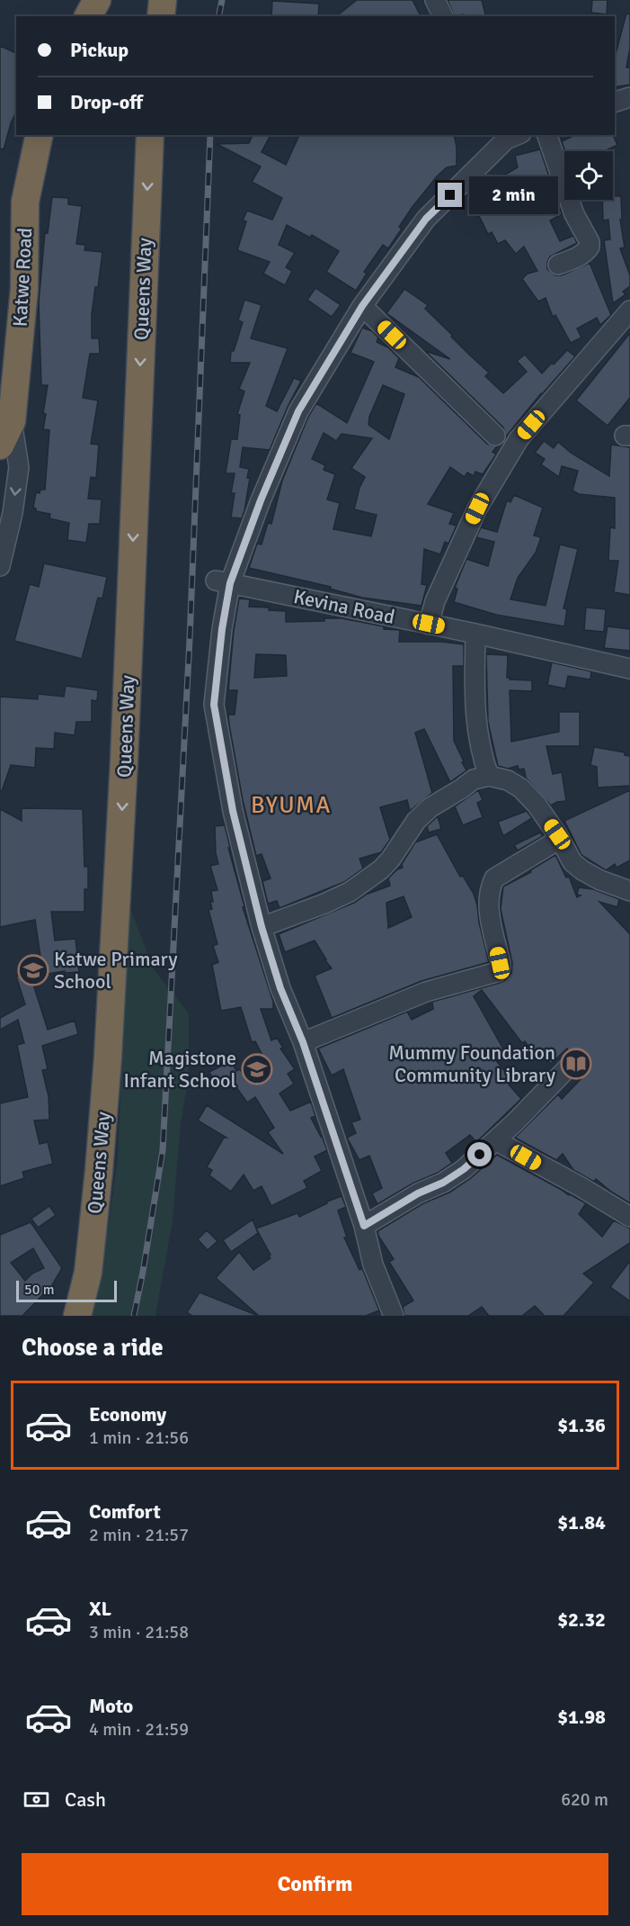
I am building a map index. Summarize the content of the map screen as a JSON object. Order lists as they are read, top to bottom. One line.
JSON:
{"streets":{"highway":["Katwe Road","Queens Way"],"street":["Kevina Road"]},"one_way":["Queens Way"],"districts":["BYUMA"],"places":{"school or university":["Katwe Primary School","Magistone Infant School"],"library":["Mummy Foundation Community Library"]},"scale_bar":"50 m","page":{"banner":["Pickup","Drop-off"],"bubble":"2 min","scale":"50 m","heading":"Choose a ride","list":[{"name":"Economy","note":"1 min · 21:56","value":"$1.36"},{"name":"Comfort","note":"2 min · 21:57","value":"$1.84"},{"name":"XL","note":"3 min · 21:58","value":"$2.32"},{"name":"Moto","note":"4 min · 21:59","value":"$1.98"}],"pay":["Cash","620 m"],"buttons":"Confirm"}}
